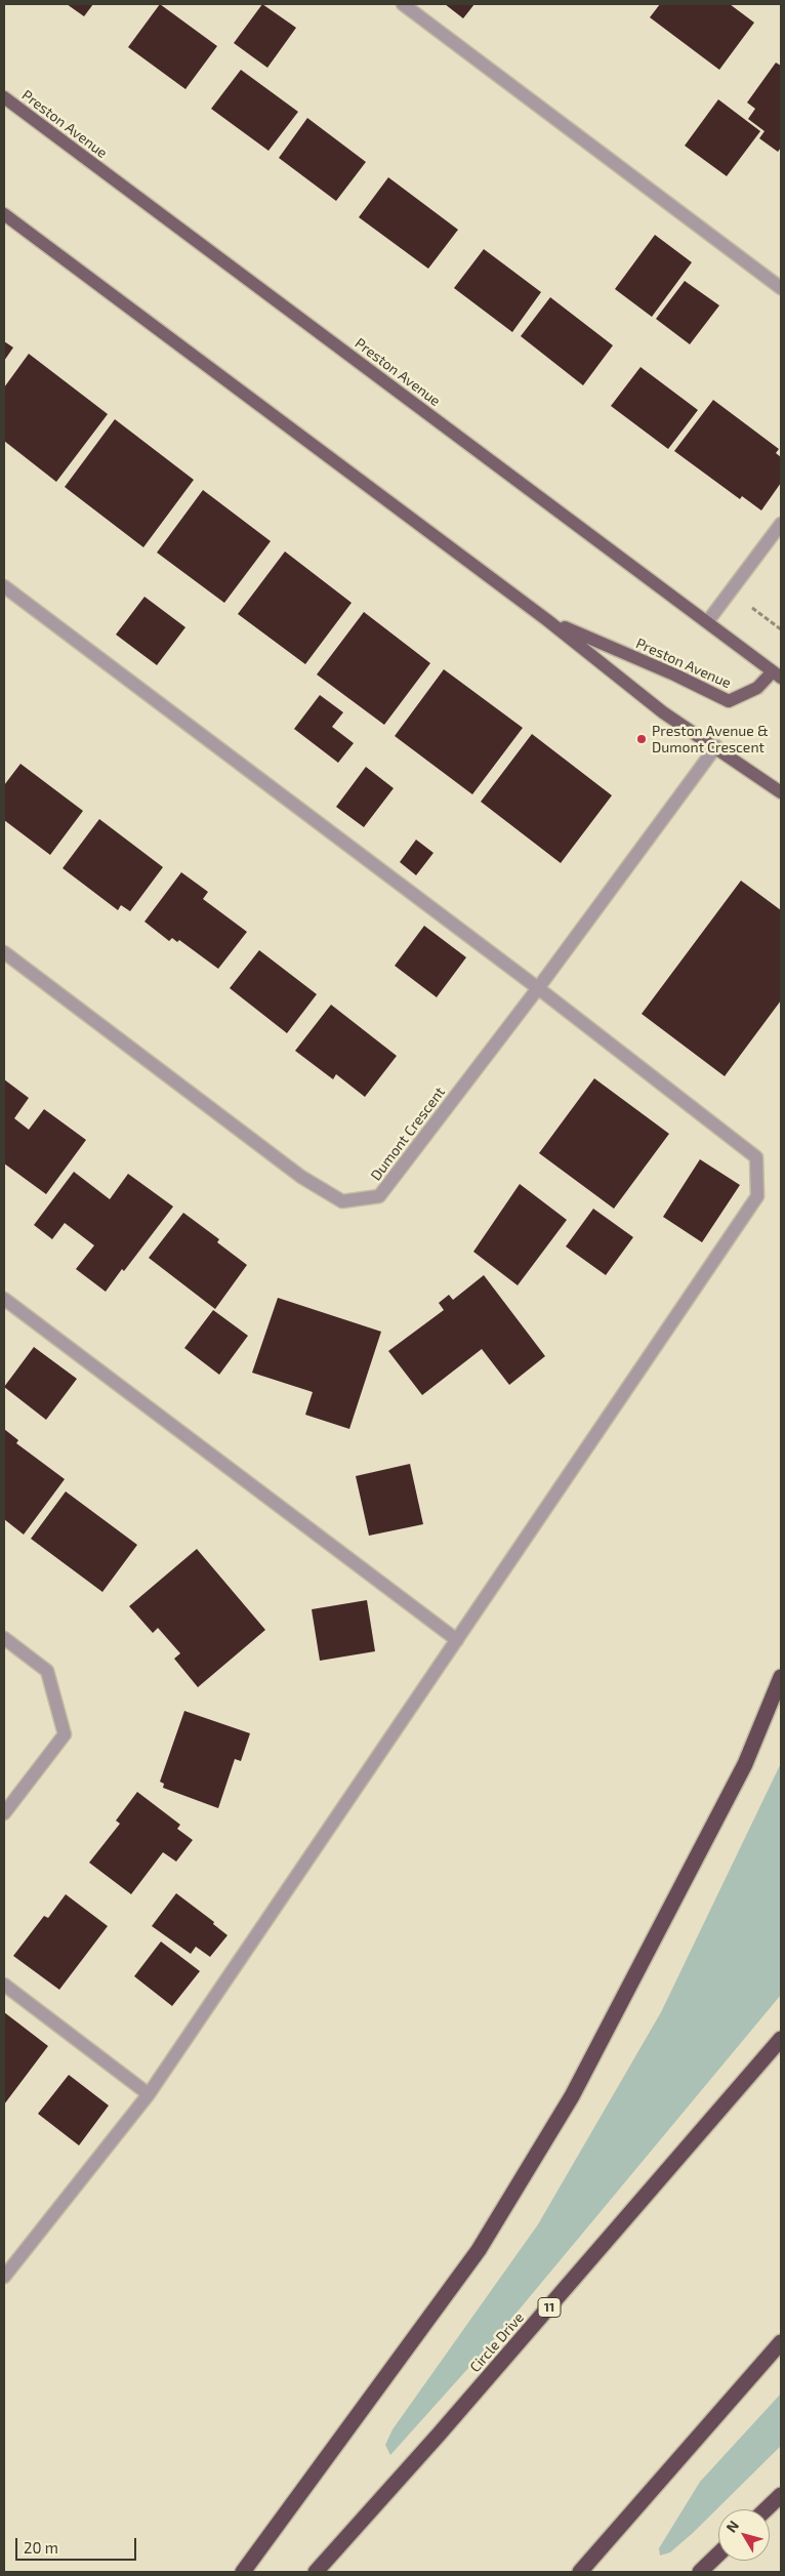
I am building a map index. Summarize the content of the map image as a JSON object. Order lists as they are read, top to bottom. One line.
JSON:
{"streets":{"highway":["11","Circle Drive"],"main road":["Preston Avenue"],"street":["Dumont Crescent"]},"crossings":[["Preston Avenue","Dumont Crescent"]],"places":["Preston Avenue & Dumont Crescent"],"scale_bar":"20 m","north":"top left"}
